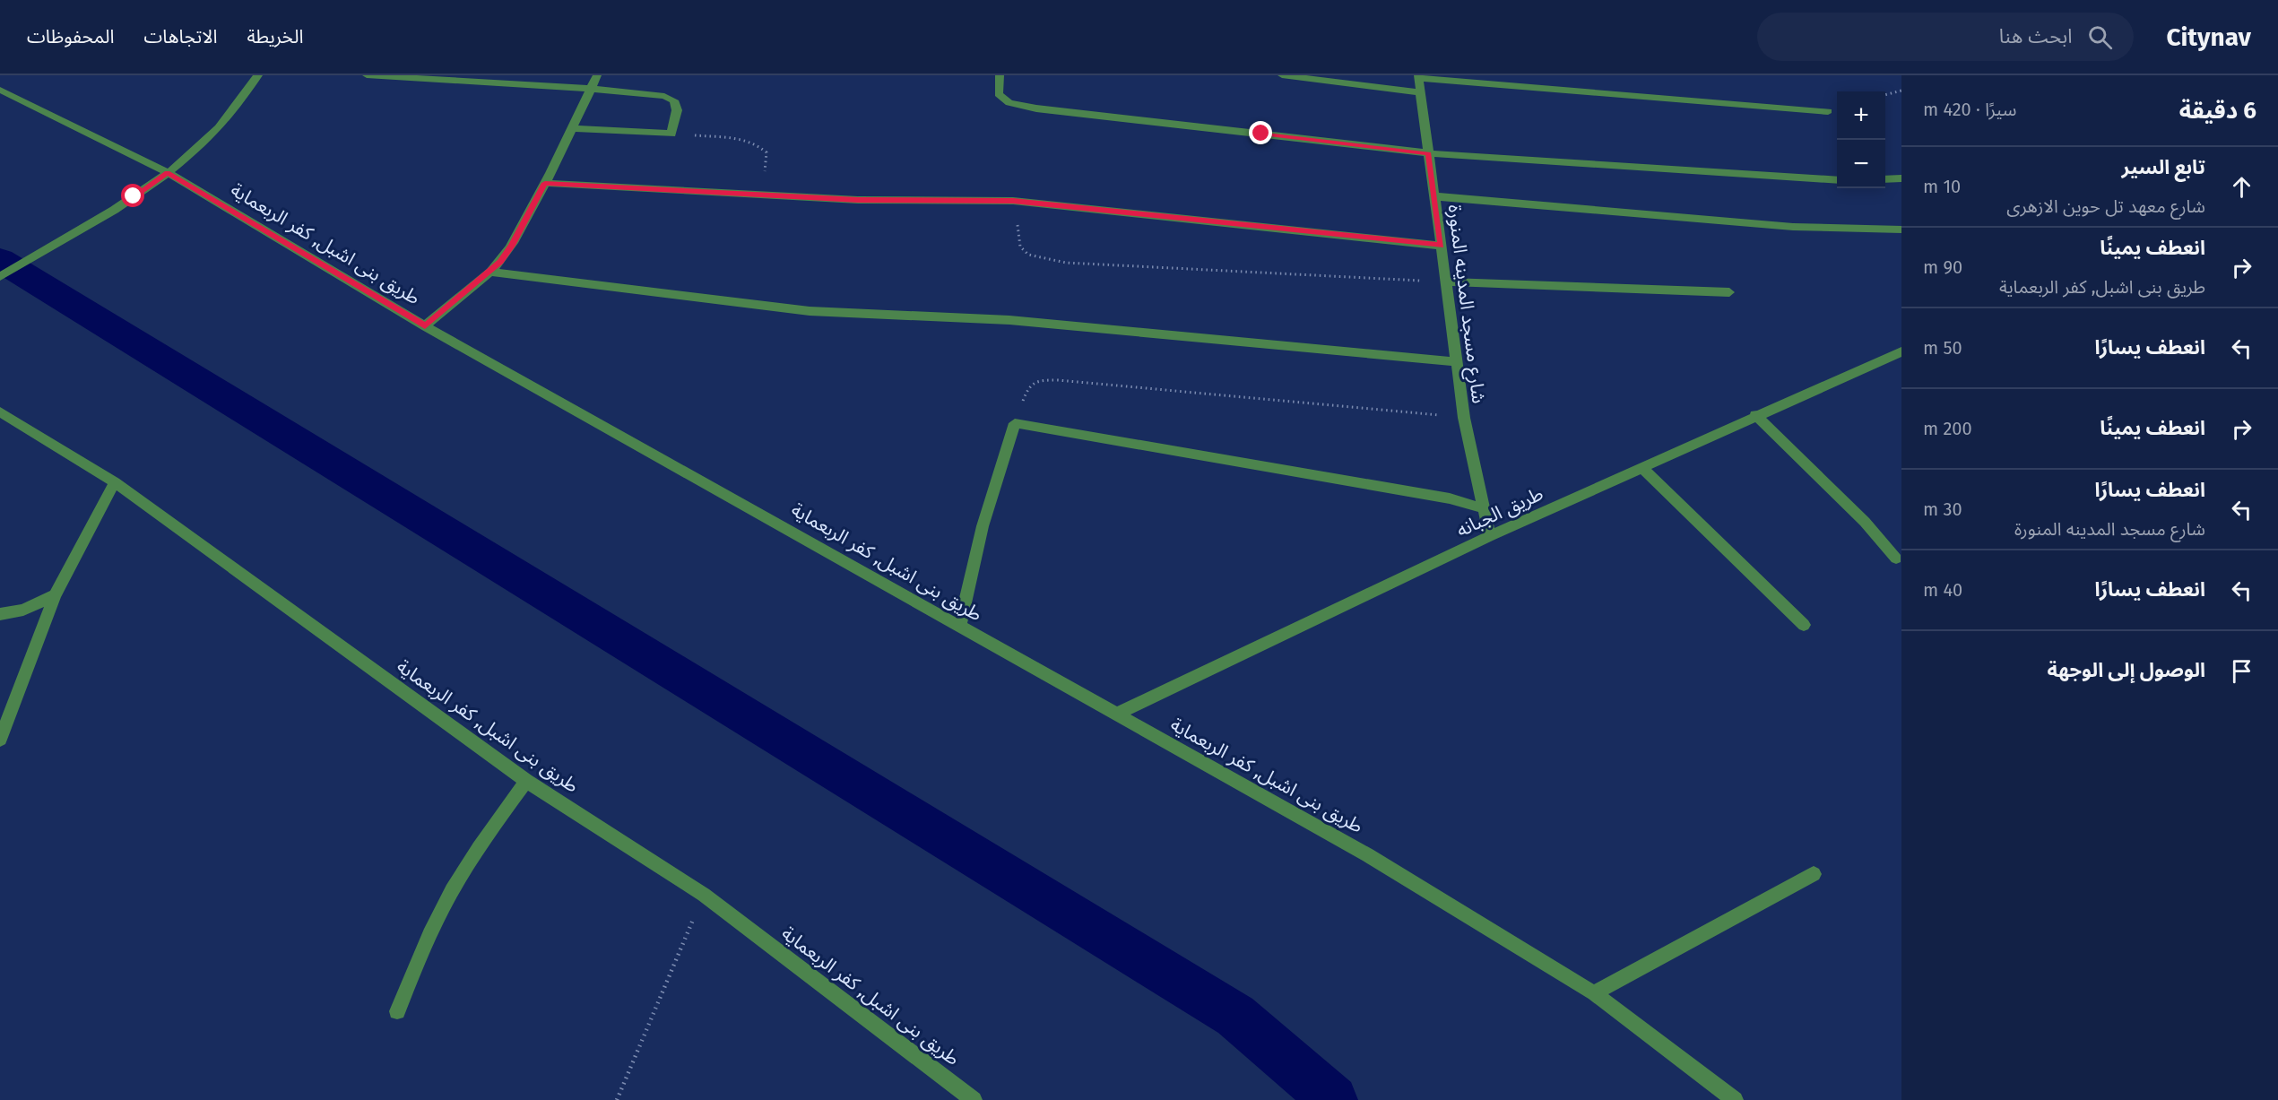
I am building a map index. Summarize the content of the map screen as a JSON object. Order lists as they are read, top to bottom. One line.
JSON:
{"streets":{"street":["طريق بنى اشبل, كفر الربعماية","شارع مسجد المدينه المنورة","طريق الجبانه"]},"crossings":[["طريق بنى اشبل, كفر الربعماية","طريق الجبانه"],["شارع مسجد المدينه المنورة","طريق الجبانه"]],"page":{"header":"Citynav","search":"ابحث هنا","nav":["الخريطة","الاتجاهات","المحفوظات"],"heading":["6 دقيقة","سيرًا · 420 m"],"map_buttons":["+","−"],"list":[["تابع السير","شارع معهد تل حوين الازهرى","10 m"],["انعطف يمينًا","طريق بنى اشبل, كفر الربعماية","90 m"],["انعطف يسارًا","50 m"],["انعطف يمينًا","200 m"],["انعطف يسارًا","شارع مسجد المدينه المنورة","30 m"],["انعطف يسارًا","40 m"],"الوصول إلى الوجهة"]}}
